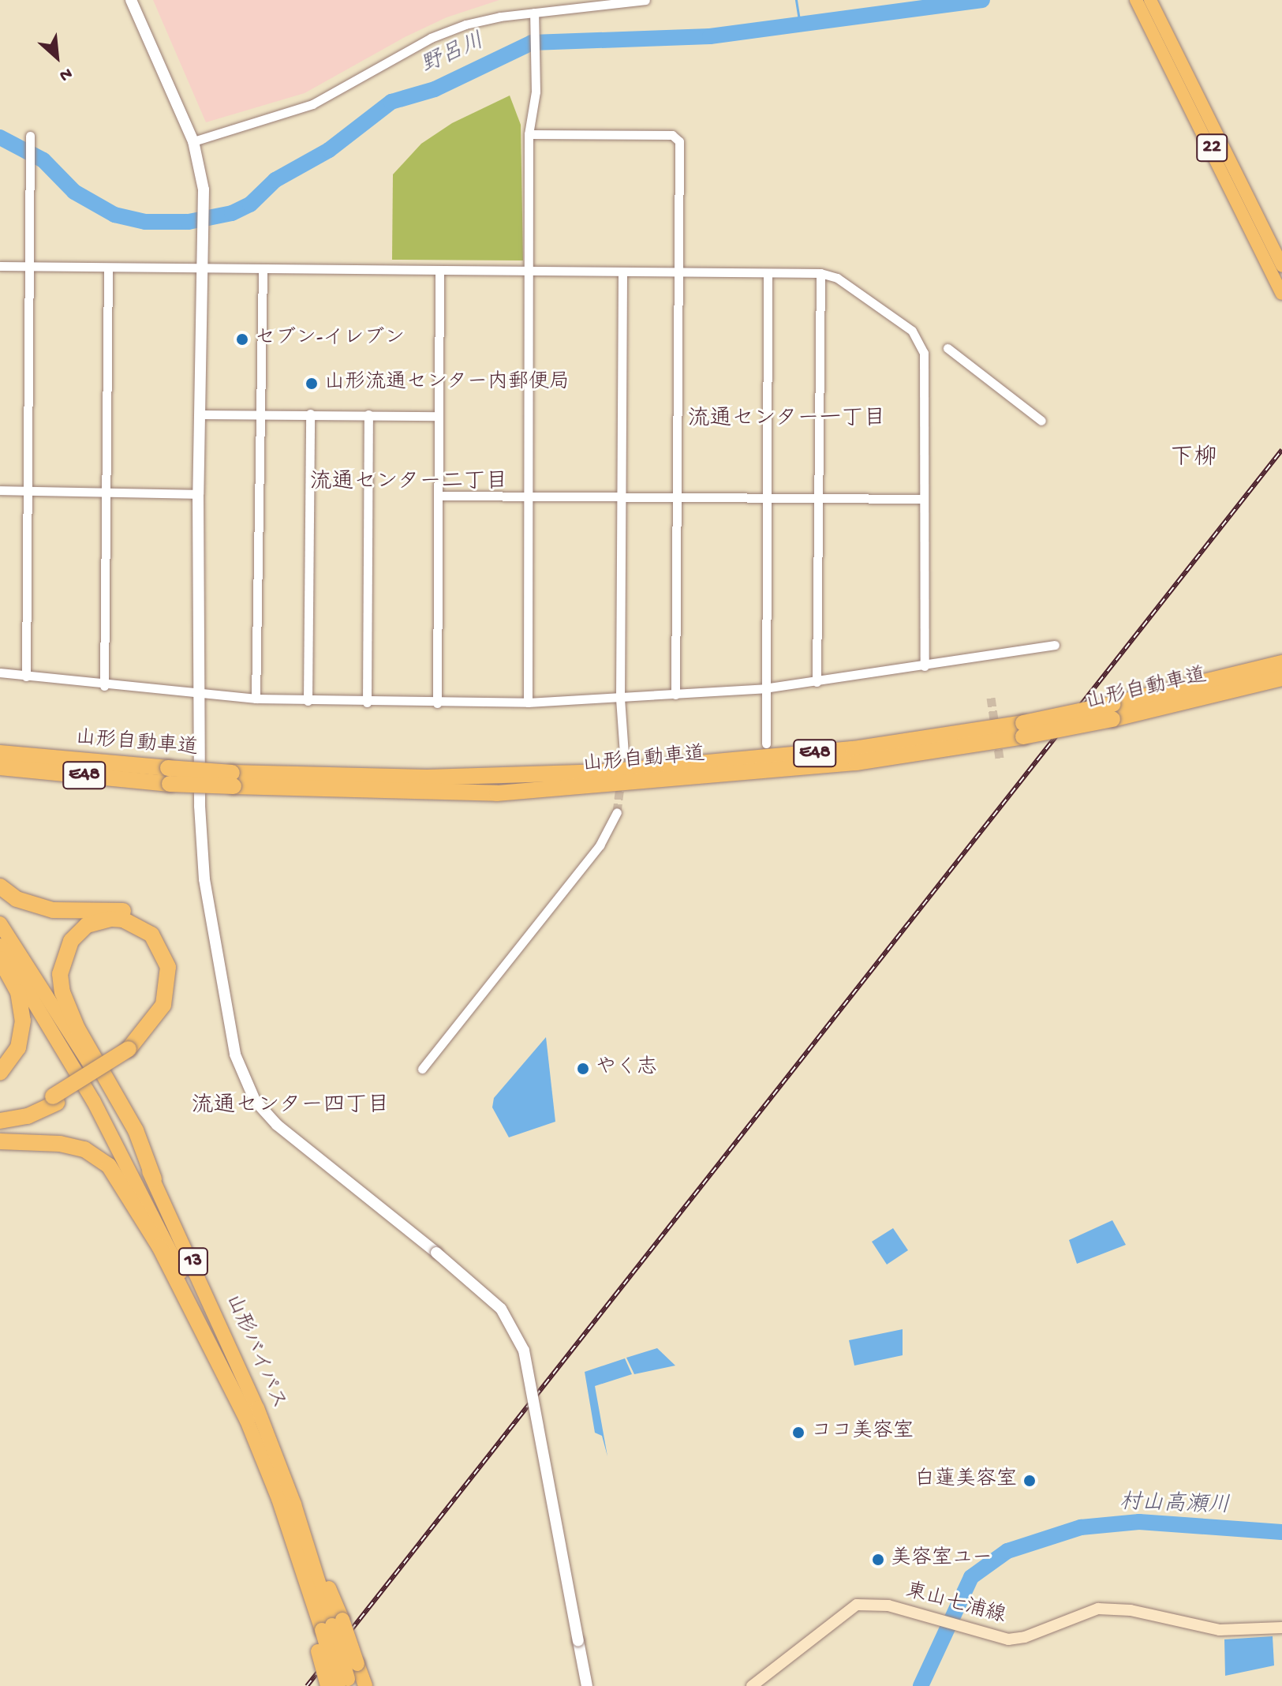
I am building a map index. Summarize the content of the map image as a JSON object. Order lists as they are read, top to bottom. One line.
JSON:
{"streets":{"highway":["山形自動車道","E48","13","山形バイパス"],"main road":["22","東山七浦線"]},"districts":["流通センター一丁目","下柳","流通センター二丁目","流通センター四丁目"],"water":["野呂川","村山高瀬川"],"places":["セブン-イレブン","山形流通センター内郵便局","やく志","ココ美容室","白蓮美容室","美容室ユー"],"north":"bottom right"}
